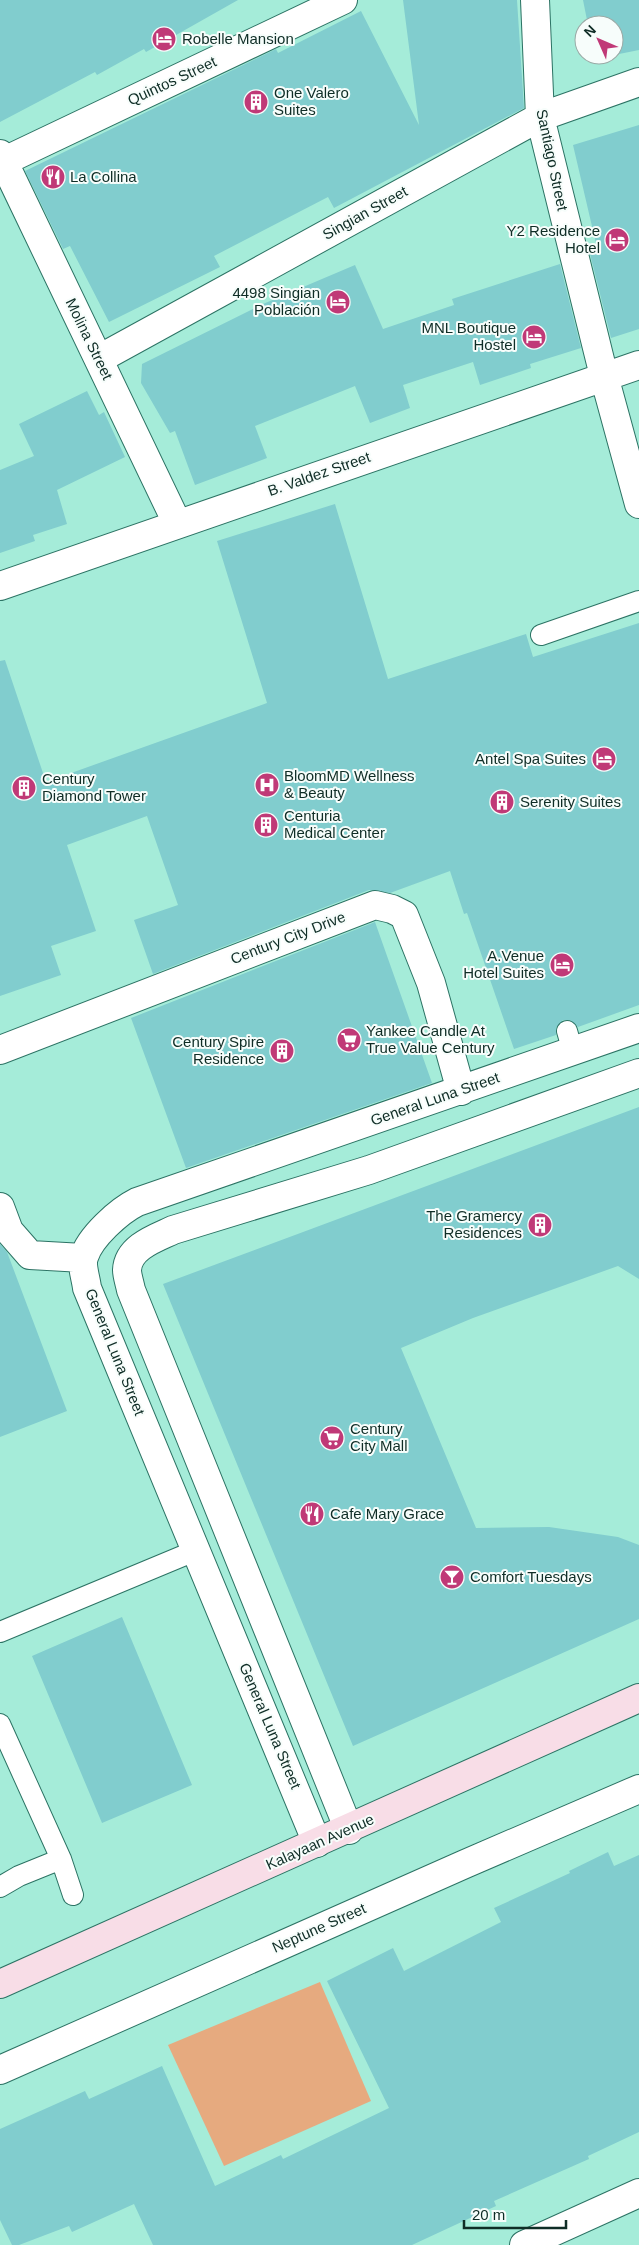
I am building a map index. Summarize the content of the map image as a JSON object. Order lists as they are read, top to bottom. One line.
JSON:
{"streets":{"main road":["Kalayaan Avenue"],"street":["Quintos Street","Santiago Street","Singian Street","Molina Street","B. Valdez Street","Century City Drive","General Luna Street","Neptune Street"]},"crossings":[["Quintos Street","Molina Street"],["Santiago Street","Singian Street"],["Santiago Street","B. Valdez Street"],["Singian Street","Molina Street"],["Molina Street","B. Valdez Street"],["Century City Drive","General Luna Street"],["General Luna Street","Kalayaan Avenue"]],"places":{"hotel":["Robelle Mansion","Y2 Residence Hotel","4498 Singian Población","MNL Boutique Hostel","Antel Spa Suites","A.Venue Hotel Suites"],"building":["One Valero Suites","Century Diamond Tower","Serenity Suites","Centuria Medical Center","Century Spire Residence","The Gramercy Residences"],"restaurant":["La Collina","Cafe Mary Grace"],"hospital":["BloomMD Wellness & Beauty"],"supermarket":["Yankee Candle At True Value Century","Century City Mall"],"bar":["Comfort Tuesdays"]},"scale_bar":"20 m","north":"top left"}
